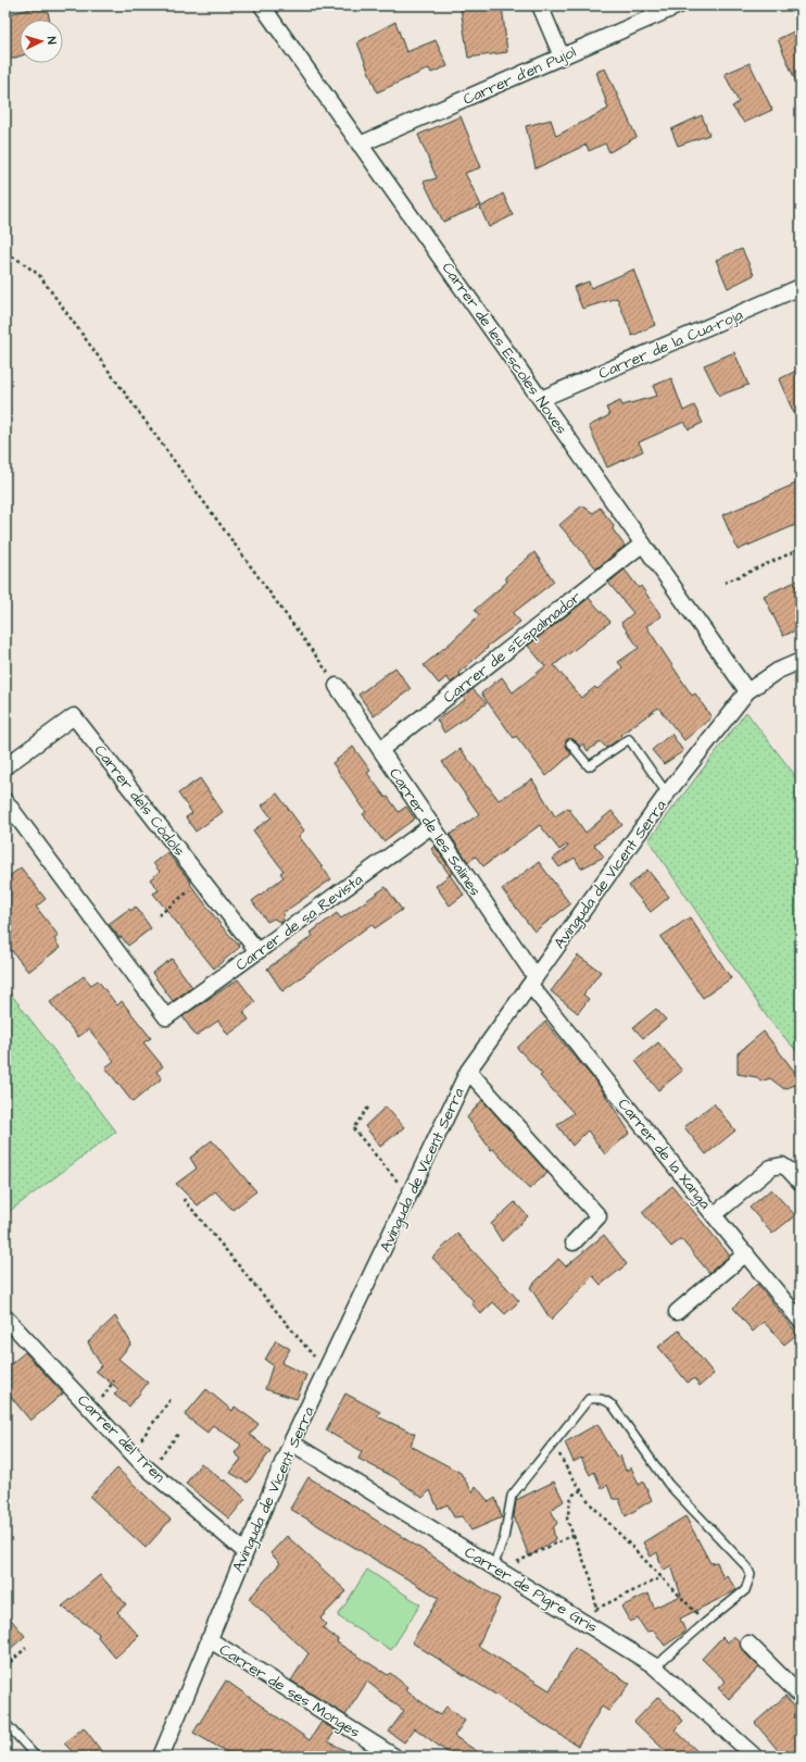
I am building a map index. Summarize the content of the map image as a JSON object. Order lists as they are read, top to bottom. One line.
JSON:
{"streets":{"street":["Carrer d'en Pujol","Carrer de la Cua-roja","Carrer de les Escoles Noves","Carrer de s'Espalmador","Carrer dels Còdols","Carrer de les Salines","Avinguda de Vicent Serra","Carrer de sa Revista","Carrer de la Xanga","Carrer del Tren","Carrer de Pigre Gris","Carrer de ses Monges"]},"crossings":[["Carrer d'en Pujol","Carrer de les Escoles Noves"],["Carrer de la Cua-roja","Carrer de les Escoles Noves"],["Carrer de les Escoles Noves","Carrer de s'Espalmador"],["Carrer de les Escoles Noves","Avinguda de Vicent Serra"],["Carrer de s'Espalmador","Carrer de les Salines"],["Carrer dels Còdols","Carrer de sa Revista"],["Carrer de les Salines","Avinguda de Vicent Serra"],["Carrer de les Salines","Carrer de sa Revista"],["Carrer de les Salines","Carrer de la Xanga"],["Avinguda de Vicent Serra","Carrer de la Xanga"],["Avinguda de Vicent Serra","Carrer del Tren"],["Avinguda de Vicent Serra","Carrer de Pigre Gris"],["Avinguda de Vicent Serra","Carrer de ses Monges"]],"north":"right"}
